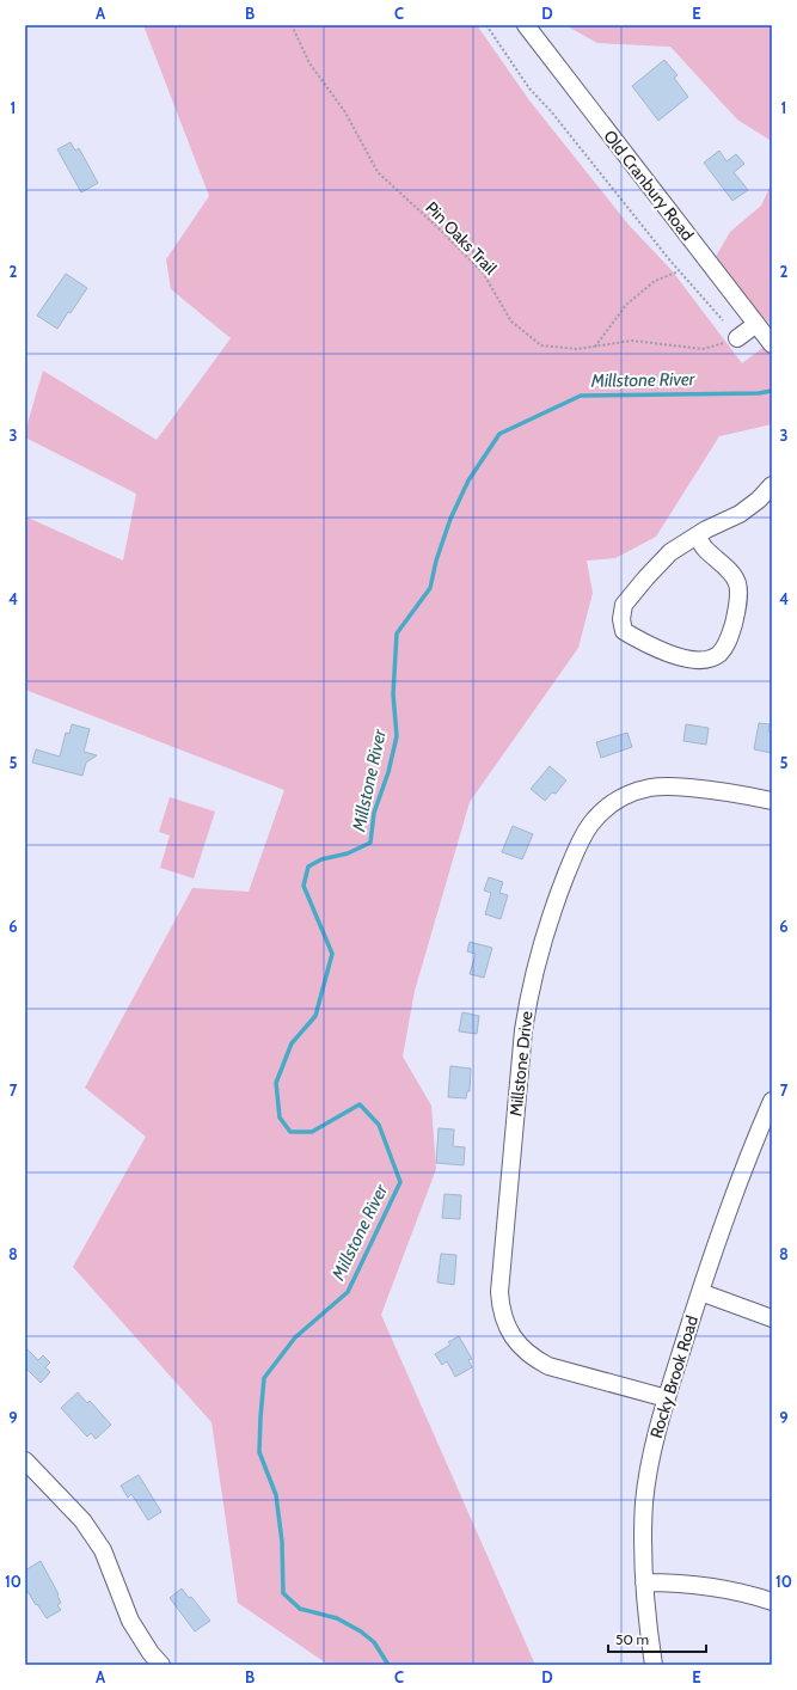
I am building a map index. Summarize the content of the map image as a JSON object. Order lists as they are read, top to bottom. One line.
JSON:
{"streets":{"street":["Old Cranbury Road","Millstone Drive","Rocky Brook Road"],"path":["Pin Oaks Trail"]},"crossings":[["Millstone Drive","Rocky Brook Road"]],"water":["Millstone River"],"scale_bar":"50 m","grid":{"columns":["A","B","C","D","E"],"rows":["1","2","3","4","5","6","7","8","9","10"]}}
